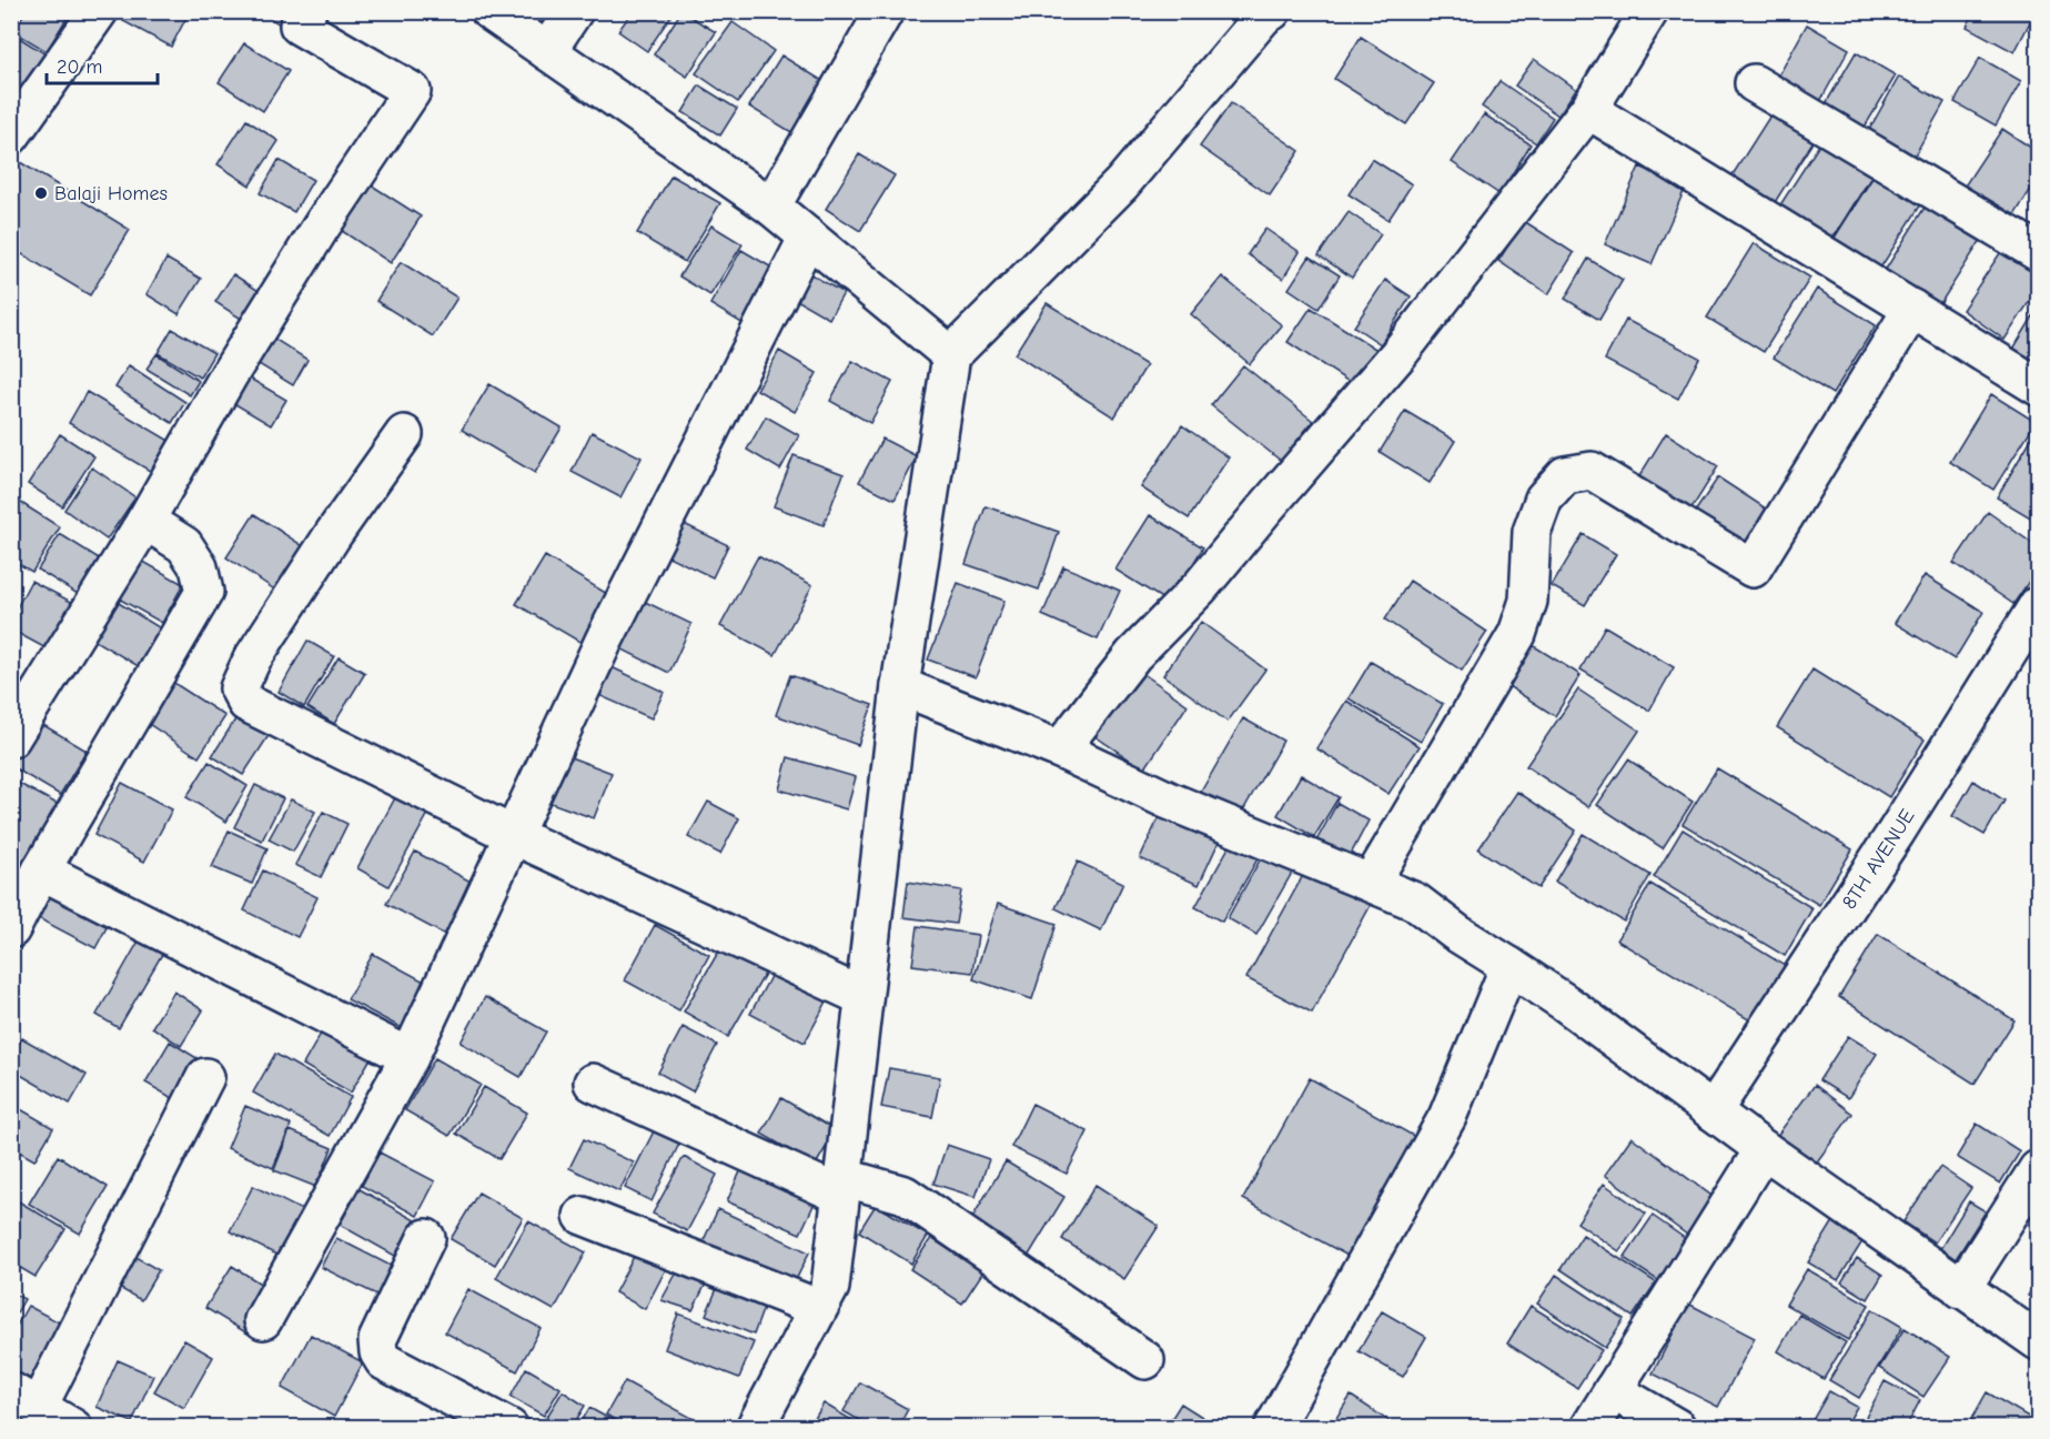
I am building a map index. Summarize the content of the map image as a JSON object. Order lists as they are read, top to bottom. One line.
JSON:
{"streets":{"street":["8TH AVENUE"]},"places":["Balaji Homes"],"scale_bar":"20 m"}
